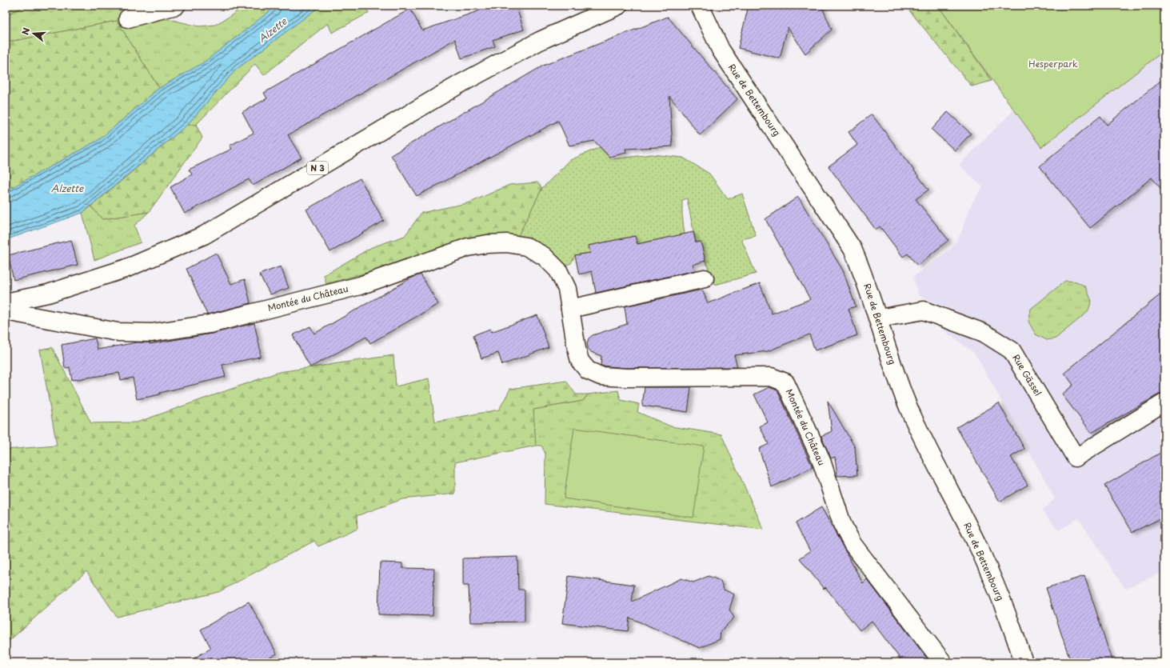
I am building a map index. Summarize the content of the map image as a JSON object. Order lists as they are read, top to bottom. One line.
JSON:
{"streets":{"street":["Rue de Bettembourg","N 3","Montée du Château","Rue Gässel"]},"crossings":[["Rue de Bettembourg","Rue Gässel"]],"water":["Alzette"],"parks":["Hesperpark"],"north":"left"}
